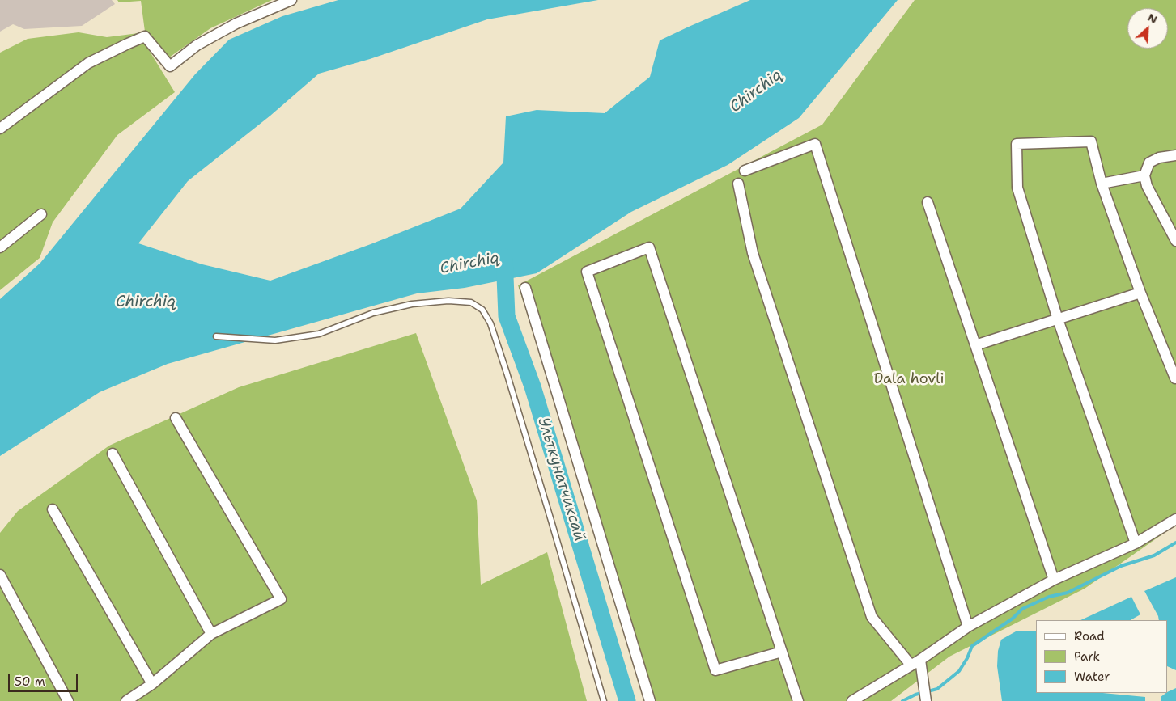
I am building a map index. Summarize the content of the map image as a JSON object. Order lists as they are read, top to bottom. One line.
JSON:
{"water":["Chirchiq","Ульткунатчиксай"],"parks":["Dala hovli"],"legend":["Road","Park","Water"],"scale_bar":"50 m","north":"top right"}
